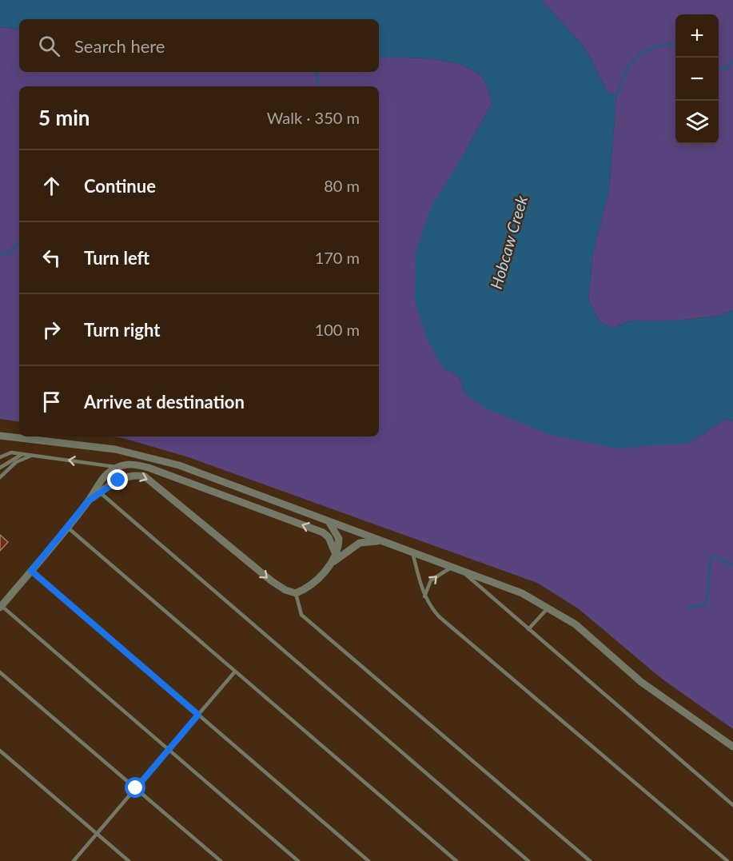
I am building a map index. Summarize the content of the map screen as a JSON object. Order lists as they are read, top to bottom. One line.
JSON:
{"water":["Hobcaw Creek"],"page":{"map_buttons":["+","−"],"search":"Search here","heading":["5 min","Walk · 350 m"],"list":[["Continue","80 m"],["Turn left","170 m"],["Turn right","100 m"],"Arrive at destination"]}}
